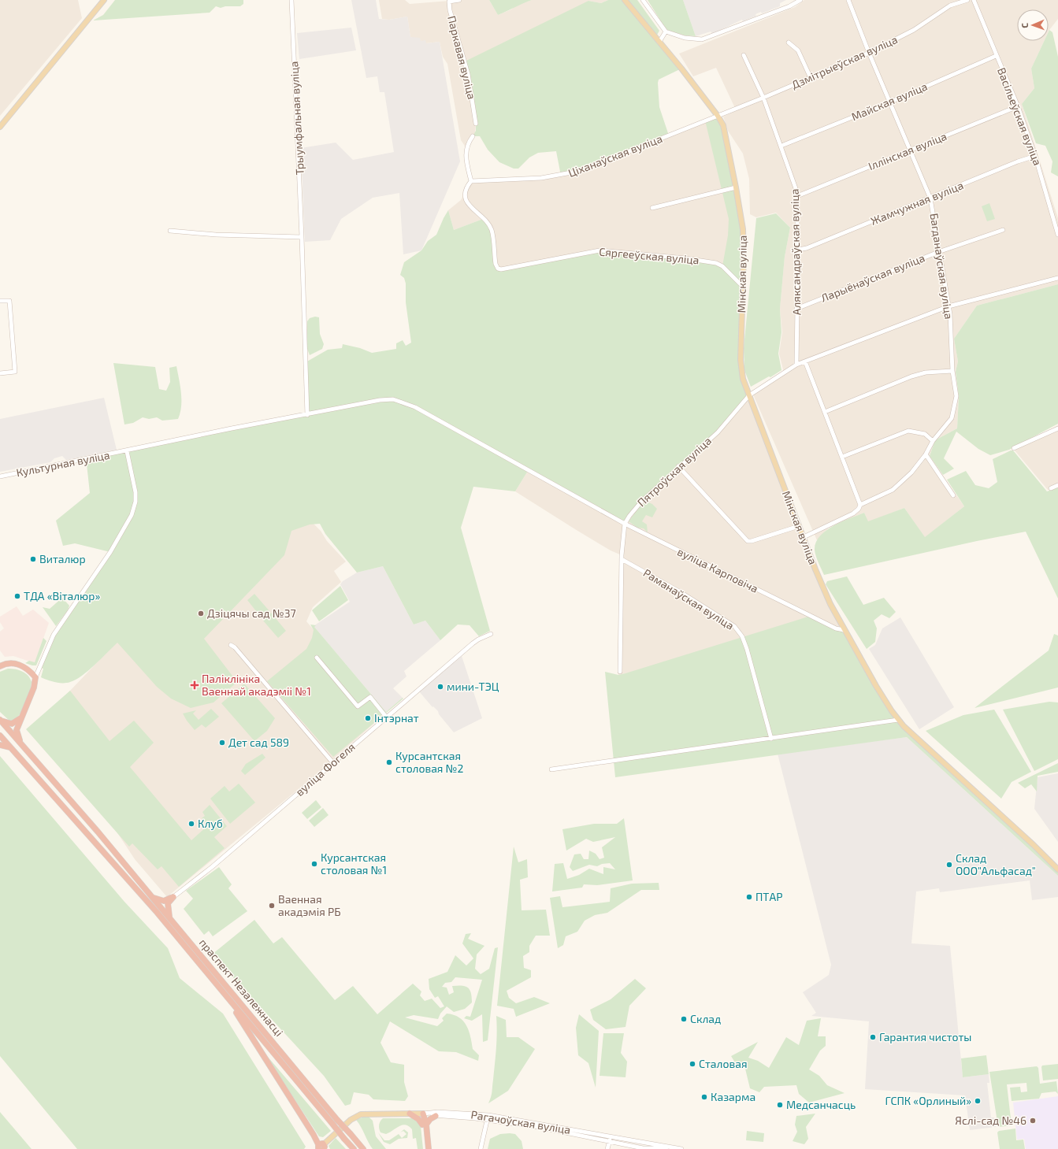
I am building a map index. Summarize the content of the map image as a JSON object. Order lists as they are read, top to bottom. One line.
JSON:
{"streets":{"highway":["праспект Незалежнасці"],"main road":["Мінская вуліца","Рагачоўская вуліца"],"street":["Паркавая вуліца","Дзмітрыеўская вуліца","Майская вуліца","Васільеўская вуліца","Трыумфальная вуліца","Іллінская вуліца","Ціханаўская вуліца","Жамчужная вуліца","Аляксандраўская вуліца","Сяргееўская вуліца","Багданаўская вуліца","Ларыёнаўская вуліца","Культурная вуліца","Пятроўская вуліца","вуліца Карповіча","Раманаўская вуліца","вуліца Фогеля"]},"crossings":[["Дзмітрыеўская вуліца","Ціханаўская вуліца"],["Дзмітрыеўская вуліца","Аляксандраўская вуліца"],["Дзмітрыеўская вуліца","Багданаўская вуліца"],["Дзмітрыеўская вуліца","Мінская вуліца"],["Майская вуліца","Васільеўская вуліца"],["Майская вуліца","Аляксандраўская вуліца"],["Майская вуліца","Багданаўская вуліца"],["Васільеўская вуліца","Іллінская вуліца"],["Васільеўская вуліца","Жамчужная вуліца"],["Трыумфальная вуліца","Культурная вуліца"],["Трыумфальная вуліца","вуліца Карповіча"],["Іллінская вуліца","Аляксандраўская вуліца"],["Іллінская вуліца","Багданаўская вуліца"],["Ціханаўская вуліца","Сяргееўская вуліца"],["Ціханаўская вуліца","Мінская вуліца"],["Жамчужная вуліца","Аляксандраўская вуліца"],["Жамчужная вуліца","Багданаўская вуліца"],["Аляксандраўская вуліца","Ларыёнаўская вуліца"],["Аляксандраўская вуліца","Пятроўская вуліца"],["Сяргееўская вуліца","Мінская вуліца"],["Багданаўская вуліца","Ларыёнаўская вуліца"],["Багданаўская вуліца","Пятроўская вуліца"],["Мінская вуліца","Пятроўская вуліца"],["Мінская вуліца","вуліца Карповіча"],["Культурная вуліца","вуліца Карповіча"],["Пятроўская вуліца","вуліца Карповіча"],["Пятроўская вуліца","Раманаўская вуліца"]],"places":{"other":["Виталюр","ТДА «Віталюр»","Дзіцячы сад №37","мини-ТЭЦ","Інтэрнат","Дет сад 589","Курсантская столовая №2","Клуб","Курсантская столовая №1","Склад ООО\"Альфасад\"","ПТАР","Ваенная акадэмія РБ","Склад","Гарантия чистоты","Сталовая","Казарма","ГСПК «Орлиный»","Медсанчасць","Яслі-сад №46"],"health":["Паліклініка Ваеннай акадэміі №1"]},"north":"left"}
